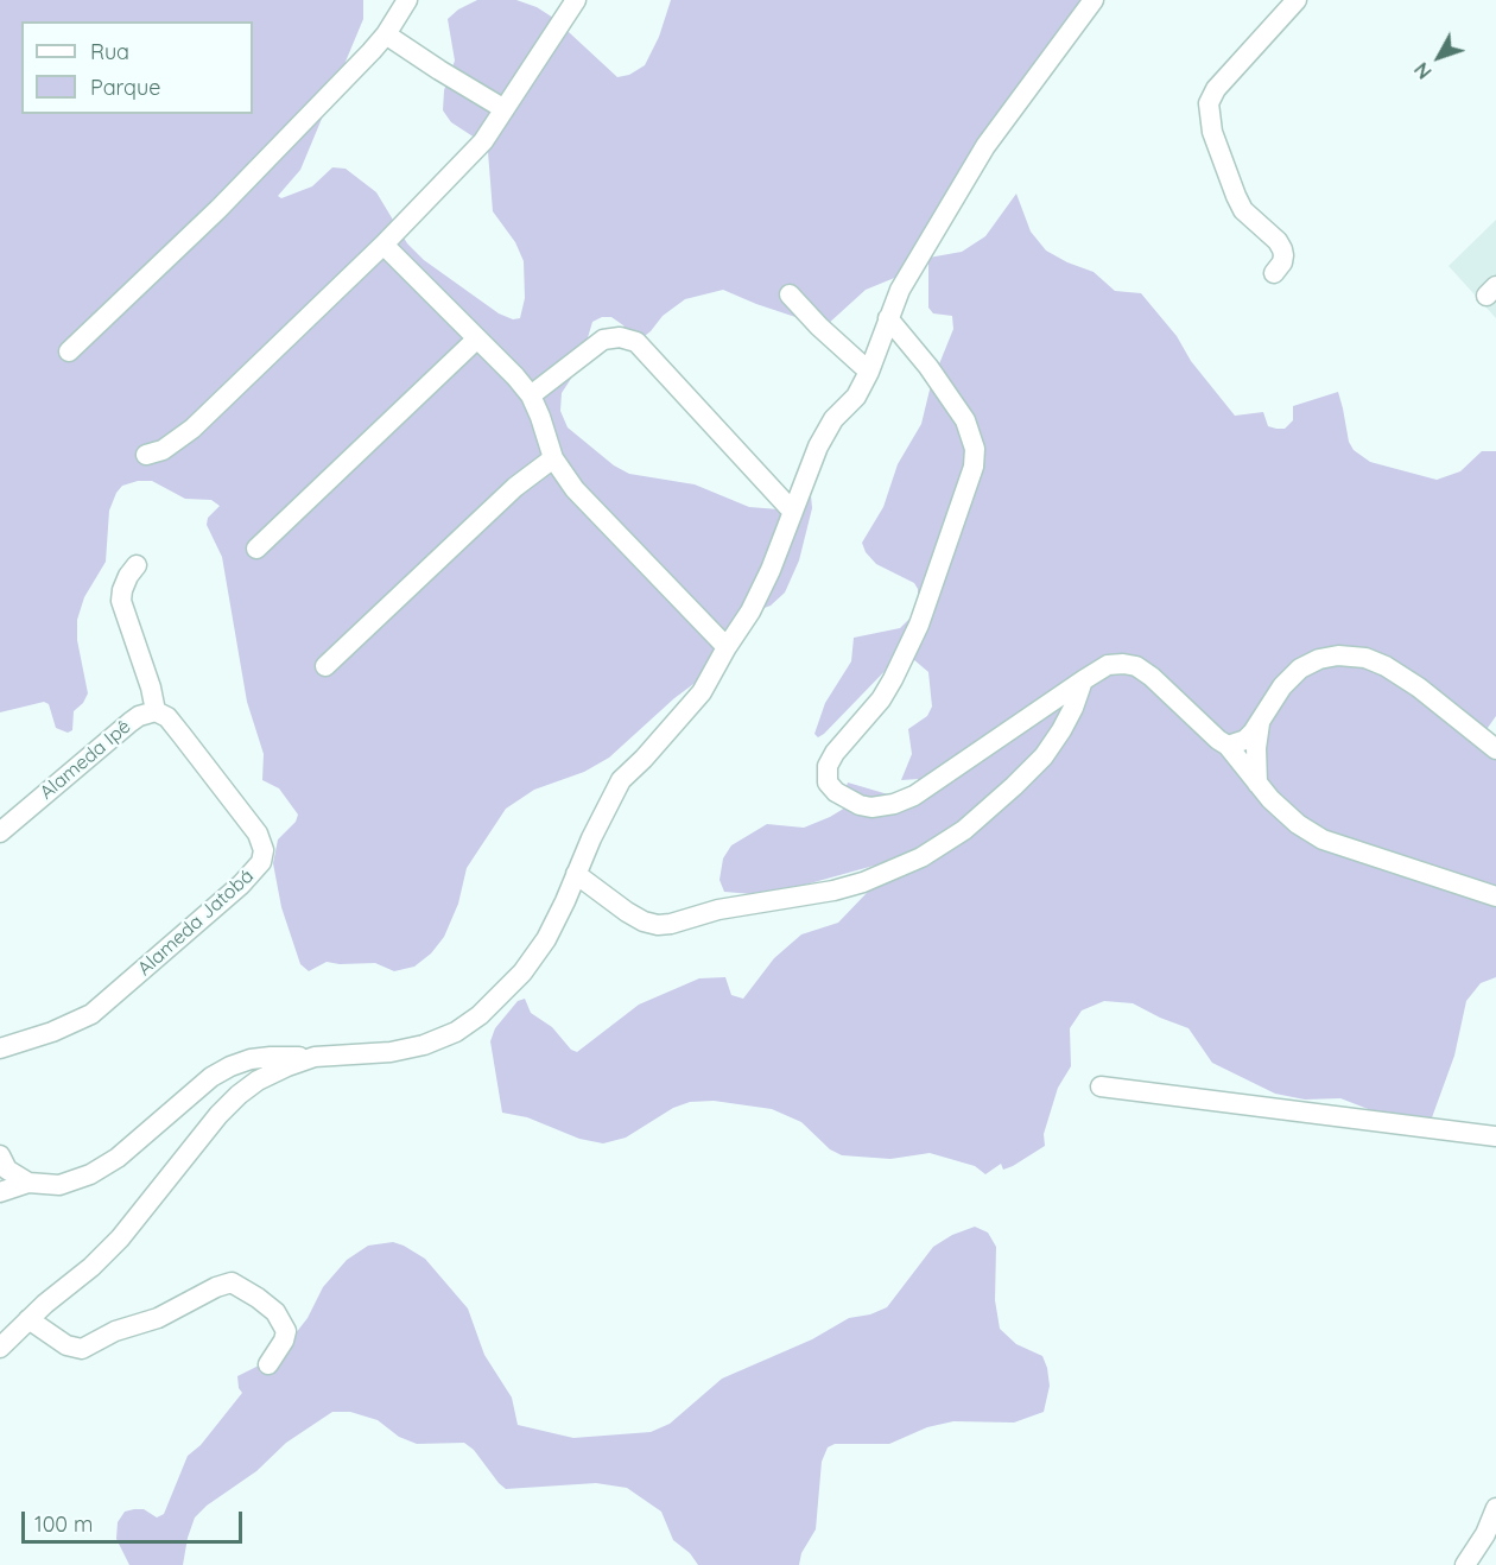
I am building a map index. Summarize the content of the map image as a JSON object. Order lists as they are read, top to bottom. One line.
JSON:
{"streets":{"street":["Alameda Ipê","Alameda Jatobá"]},"crossings":[["Alameda Ipê","Alameda Jatobá"]],"legend":["Rua","Parque"],"scale_bar":"100 m","north":"bottom left"}
